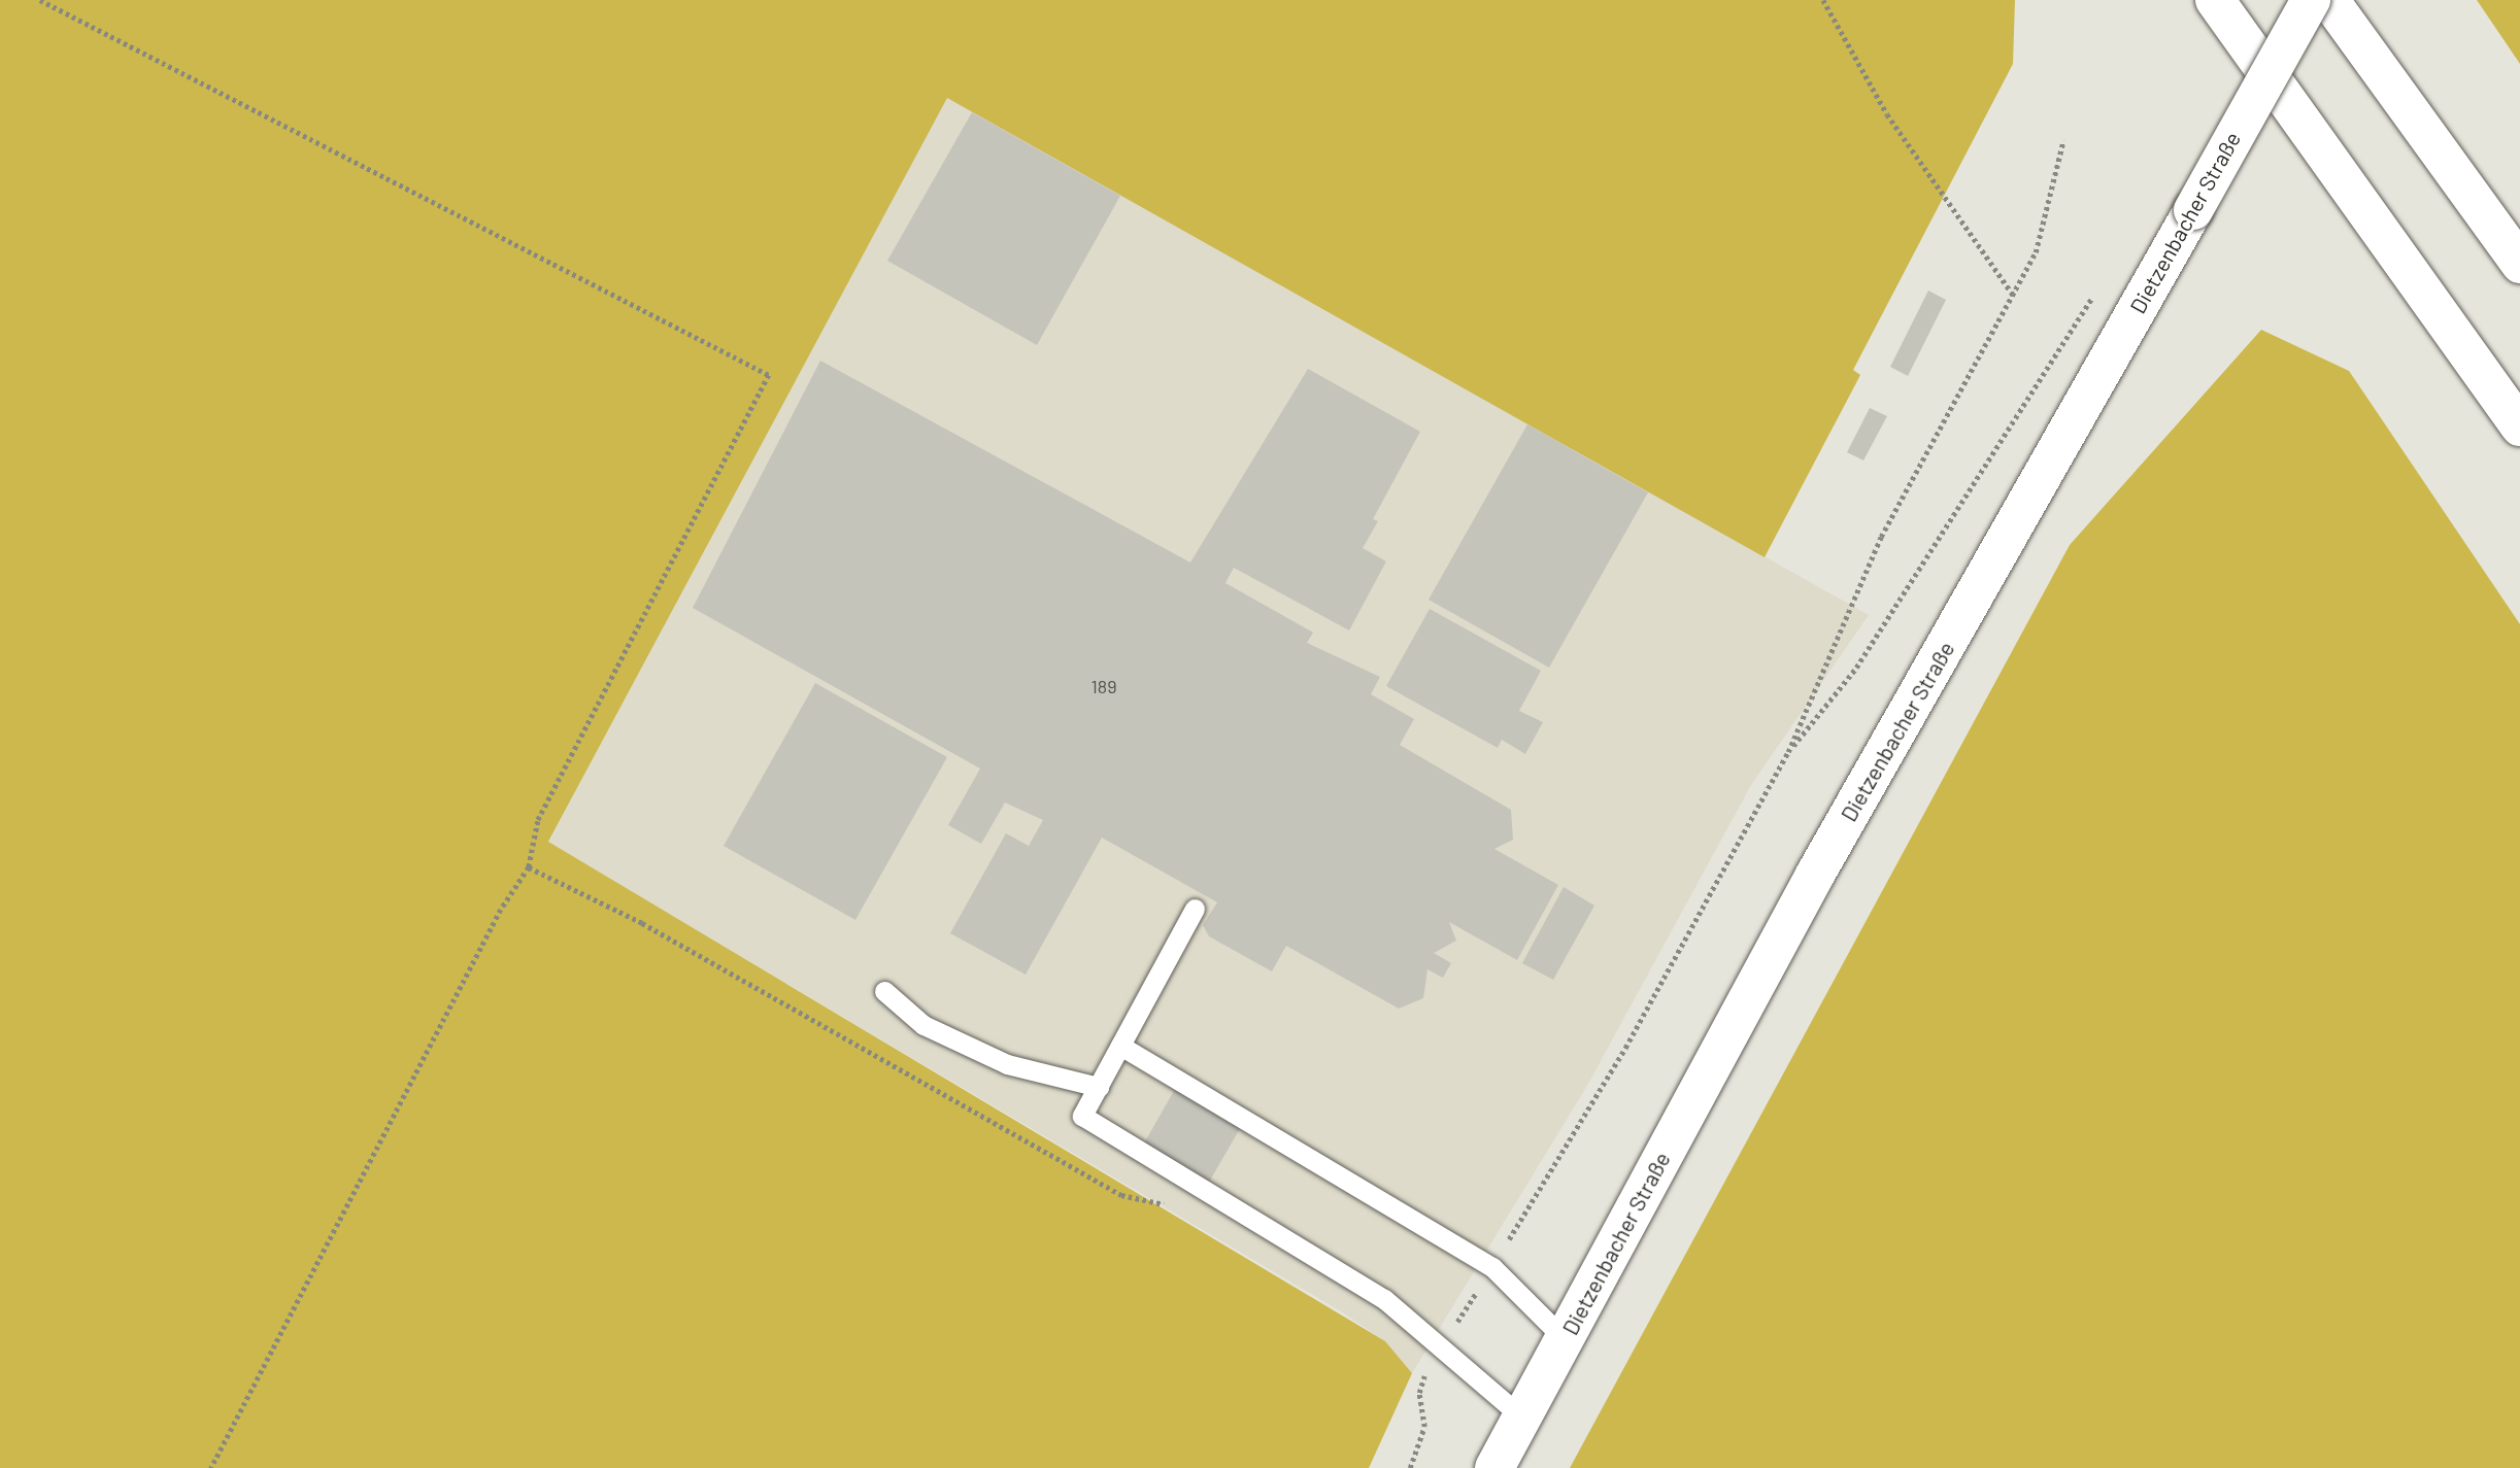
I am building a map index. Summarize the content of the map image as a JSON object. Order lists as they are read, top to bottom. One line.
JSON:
{"streets":{"main road":["Dietzenbacher Straße"]},"house_numbers":["189"]}
